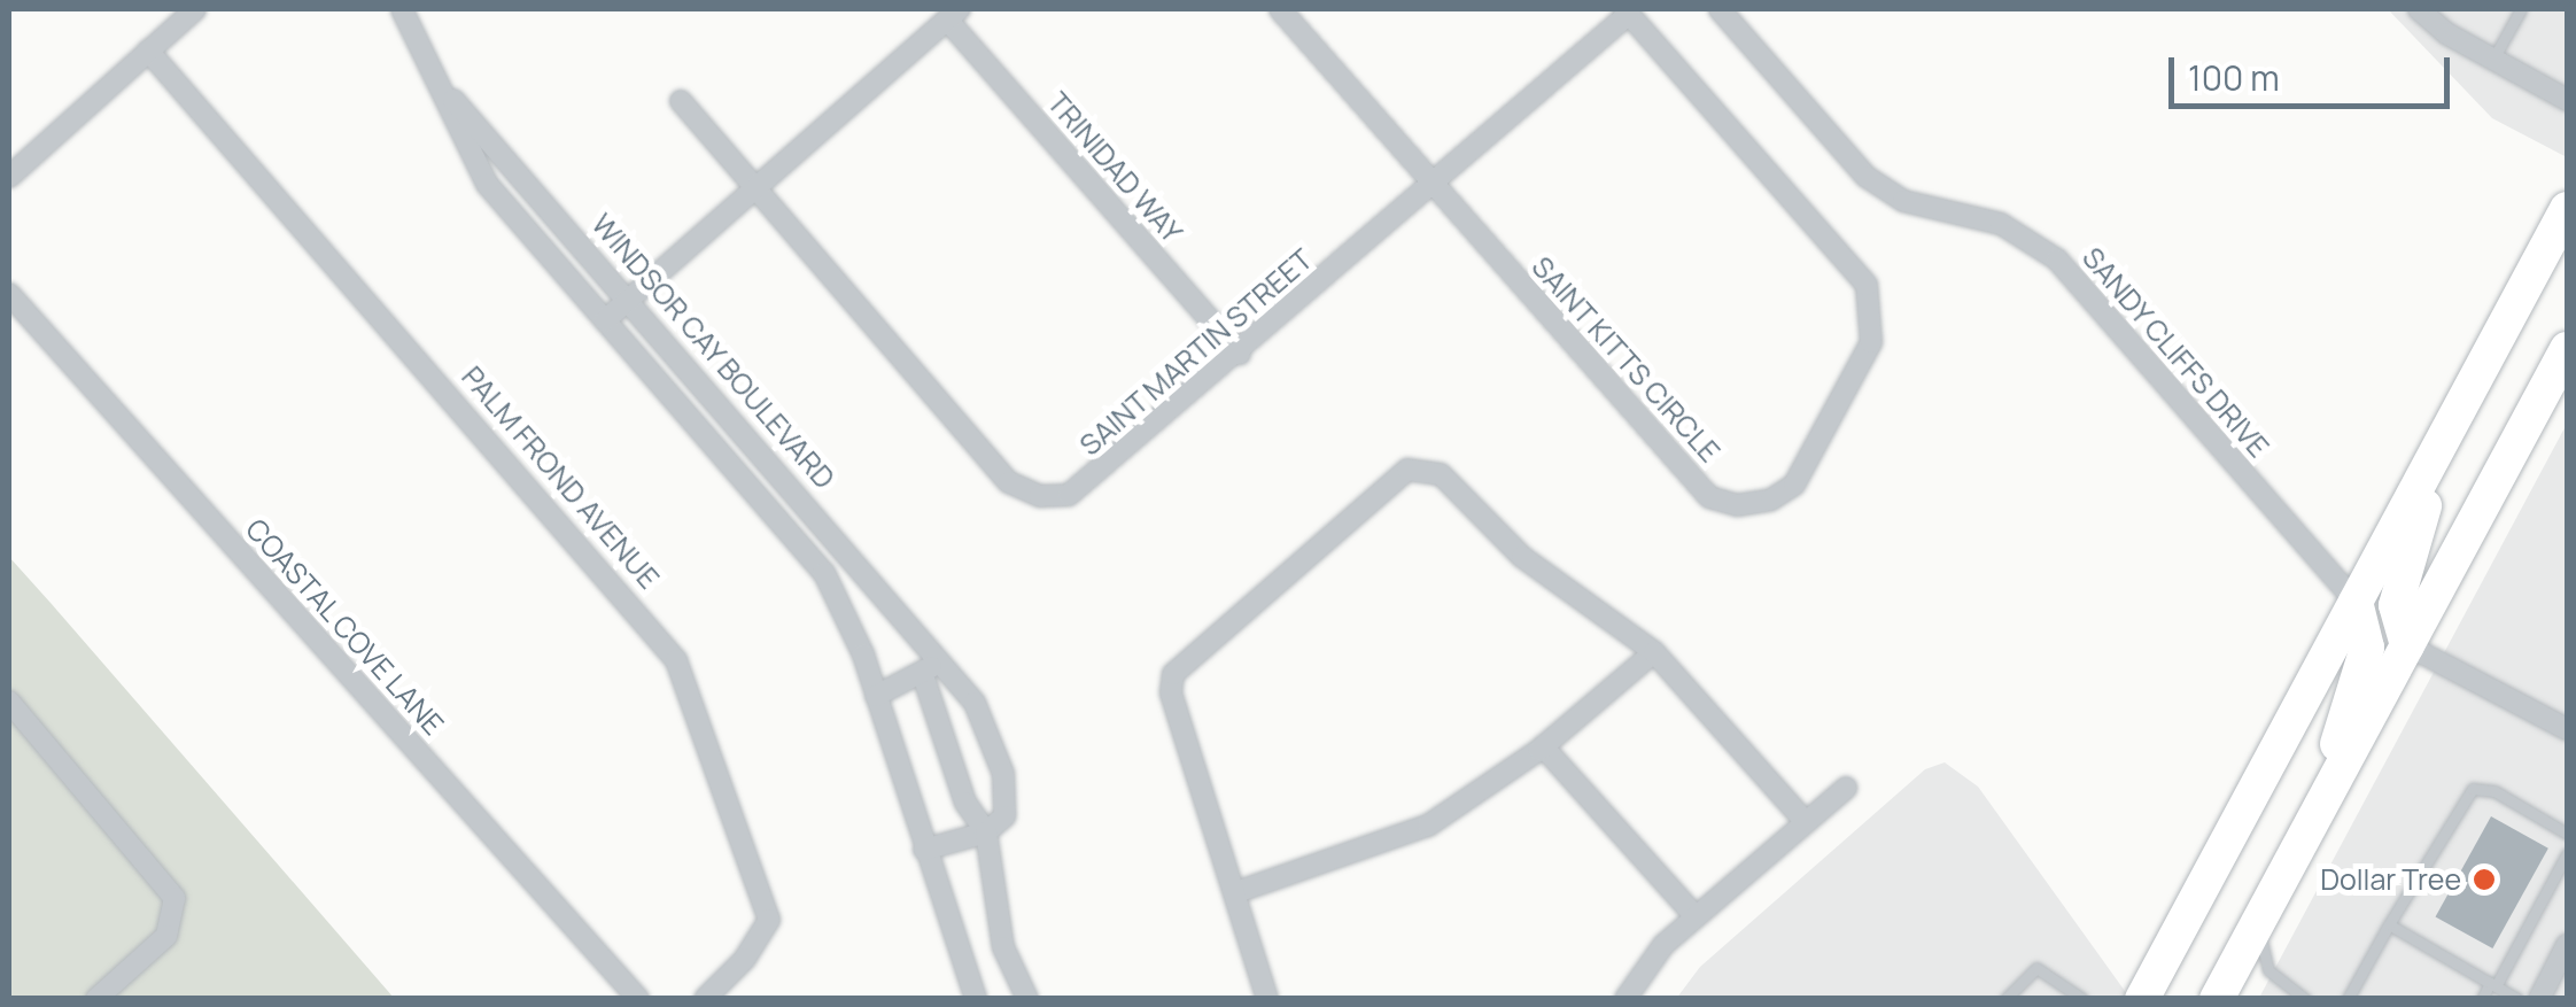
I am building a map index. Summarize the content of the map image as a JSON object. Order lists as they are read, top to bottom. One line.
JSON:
{"streets":{"street":["TRINIDAD WAY","WINDSOR CAY BOULEVARD","SAINT MARTIN STREET","SANDY CLIFFS DRIVE","SAINT KITTS CIRCLE","PALM FROND AVENUE","COASTAL COVE LANE"]},"crossings":[["TRINIDAD WAY","SAINT MARTIN STREET"],["SAINT MARTIN STREET","SAINT KITTS CIRCLE"]],"places":["Dollar Tree"],"scale_bar":"100 m"}
